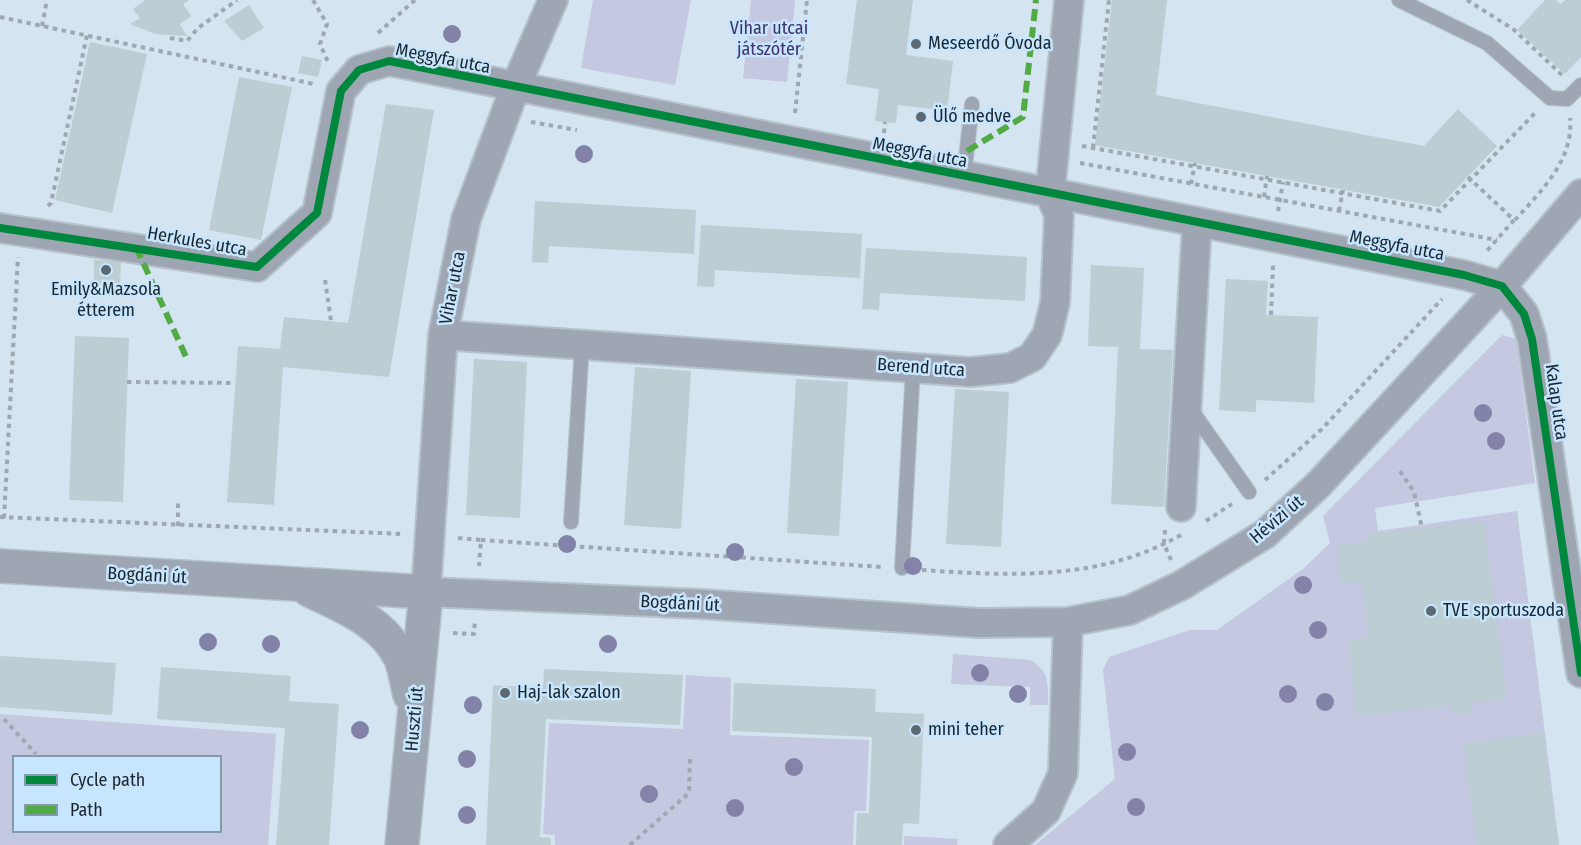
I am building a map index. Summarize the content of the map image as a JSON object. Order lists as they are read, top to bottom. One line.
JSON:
{"streets":{"street":["Meggyfa utca","Herkules utca","Vihar utca","Berend utca","Kalap utca","Hévízi út","Bogdáni út","Huszti út"]},"crossings":[["Meggyfa utca","Herkules utca"],["Meggyfa utca","Vihar utca"],["Meggyfa utca","Berend utca"],["Meggyfa utca","Kalap utca"],["Meggyfa utca","Hévízi út"],["Vihar utca","Berend utca"],["Vihar utca","Bogdáni út"],["Vihar utca","Huszti út"],["Kalap utca","Hévízi út"],["Hévízi út","Bogdáni út"],["Bogdáni út","Huszti út"]],"parks":["Vihar utcai játszótér"],"places":["Meseerdő Óvoda","Ülő medve","Emily&Mazsola étterem","TVE sportuszoda","Haj-lak szalon","mini teher"],"legend":["Cycle path","Path"]}
